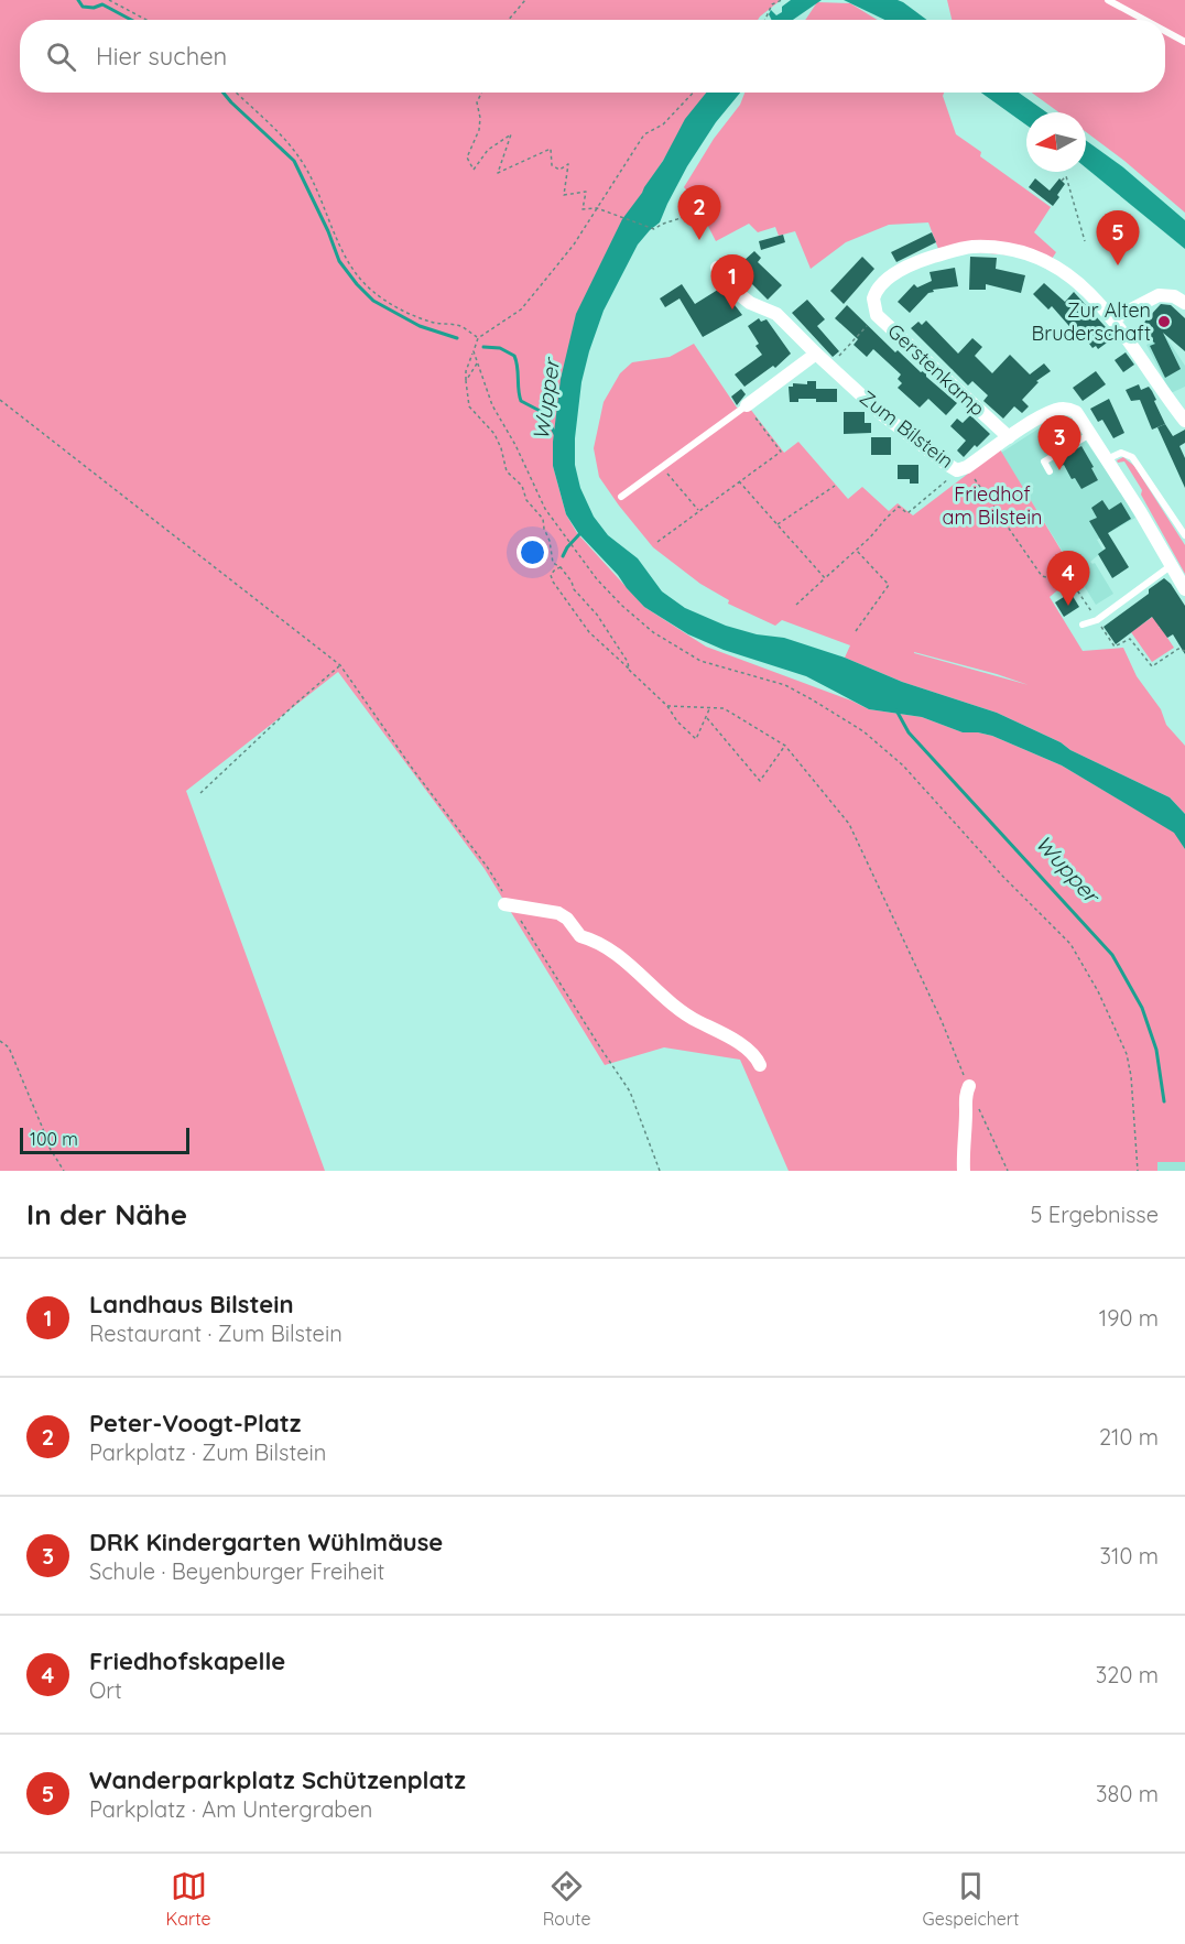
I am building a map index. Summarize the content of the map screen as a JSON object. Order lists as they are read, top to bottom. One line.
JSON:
{"streets":{"street":["Gerstenkamp","Zum Bilstein"]},"crossings":[["Gerstenkamp","Zum Bilstein"]],"water":["Wupper"],"parks":["Friedhof am Bilstein"],"places":["Zur Alten Bruderschaft"],"scale_bar":"100 m","north":"left","page":{"search":"Hier suchen","pins":["2","5","1","3","4"],"scale":"100 m","heading":["In der Nähe","5 Ergebnisse"],"list":[{"mark":"1","name":"Landhaus Bilstein","note":"Restaurant · Zum Bilstein","value":"190 m"},{"mark":"2","name":"Peter-Voogt-Platz","note":"Parkplatz · Zum Bilstein","value":"210 m"},{"mark":"3","name":"DRK Kindergarten Wühlmäuse","note":"Schule · Beyenburger Freiheit","value":"310 m"},{"mark":"4","name":"Friedhofskapelle","note":"Ort","value":"320 m"},{"mark":"5","name":"Wanderparkplatz Schützenplatz","note":"Parkplatz · Am Untergraben","value":"380 m"}],"nav":["Karte","Route","Gespeichert"]}}
